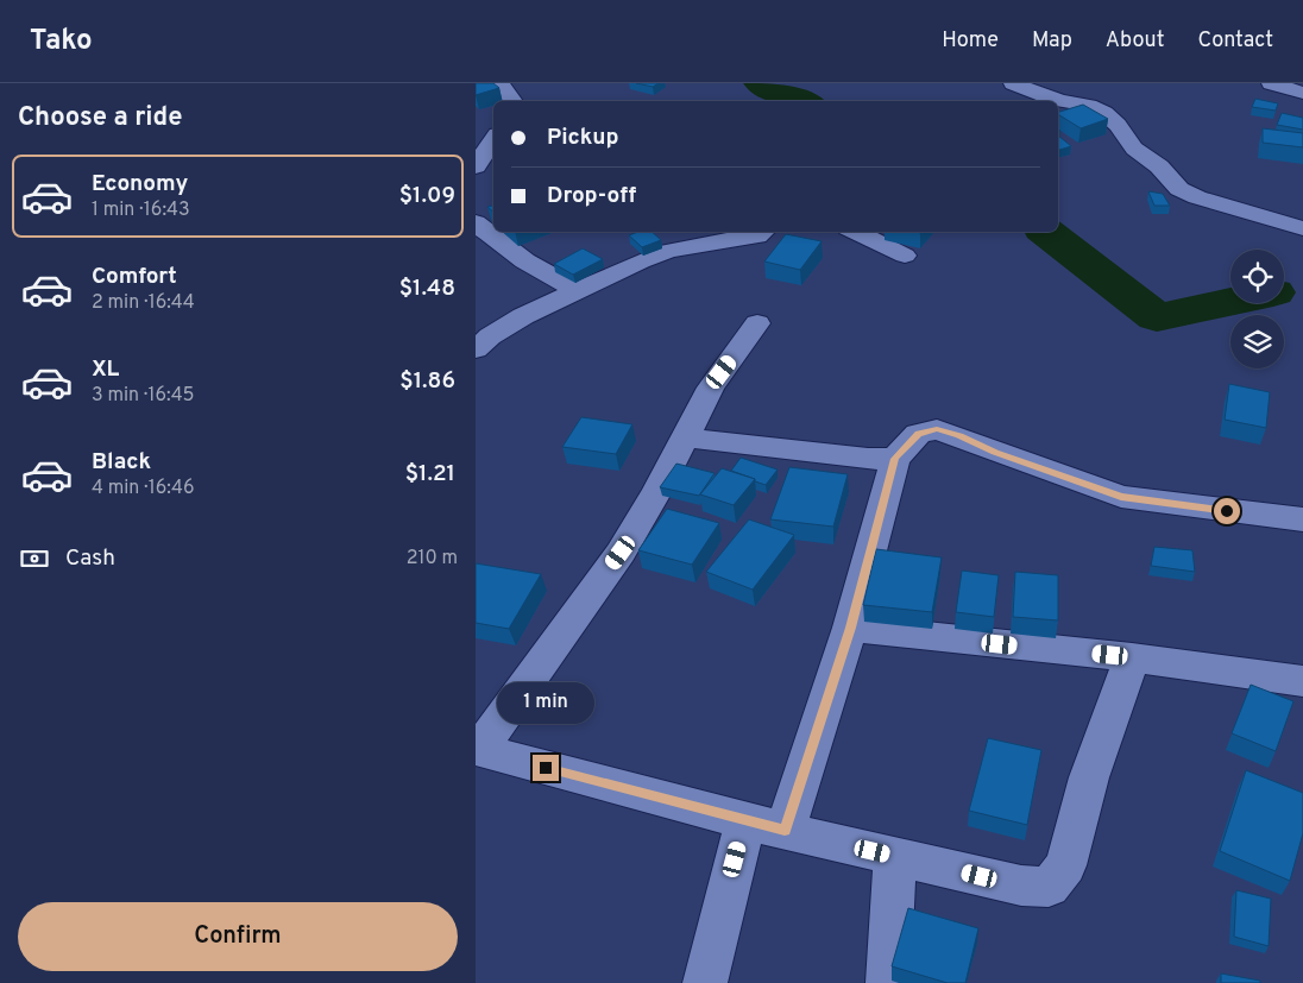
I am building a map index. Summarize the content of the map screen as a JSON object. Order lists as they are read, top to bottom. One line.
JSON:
{"page":{"header":"Tako","nav":["Home","Map","About","Contact"],"heading":"Choose a ride","banner":["Pickup","Drop-off"],"list":[{"name":"Economy","note":"1 min · 16:43","value":"$1.09"},{"name":"Comfort","note":"2 min · 16:44","value":"$1.48"},{"name":"XL","note":"3 min · 16:45","value":"$1.86"},{"name":"Black","note":"4 min · 16:46","value":"$1.21"}],"pay":["Cash","210 m"],"bubble":"1 min","buttons":"Confirm"}}
